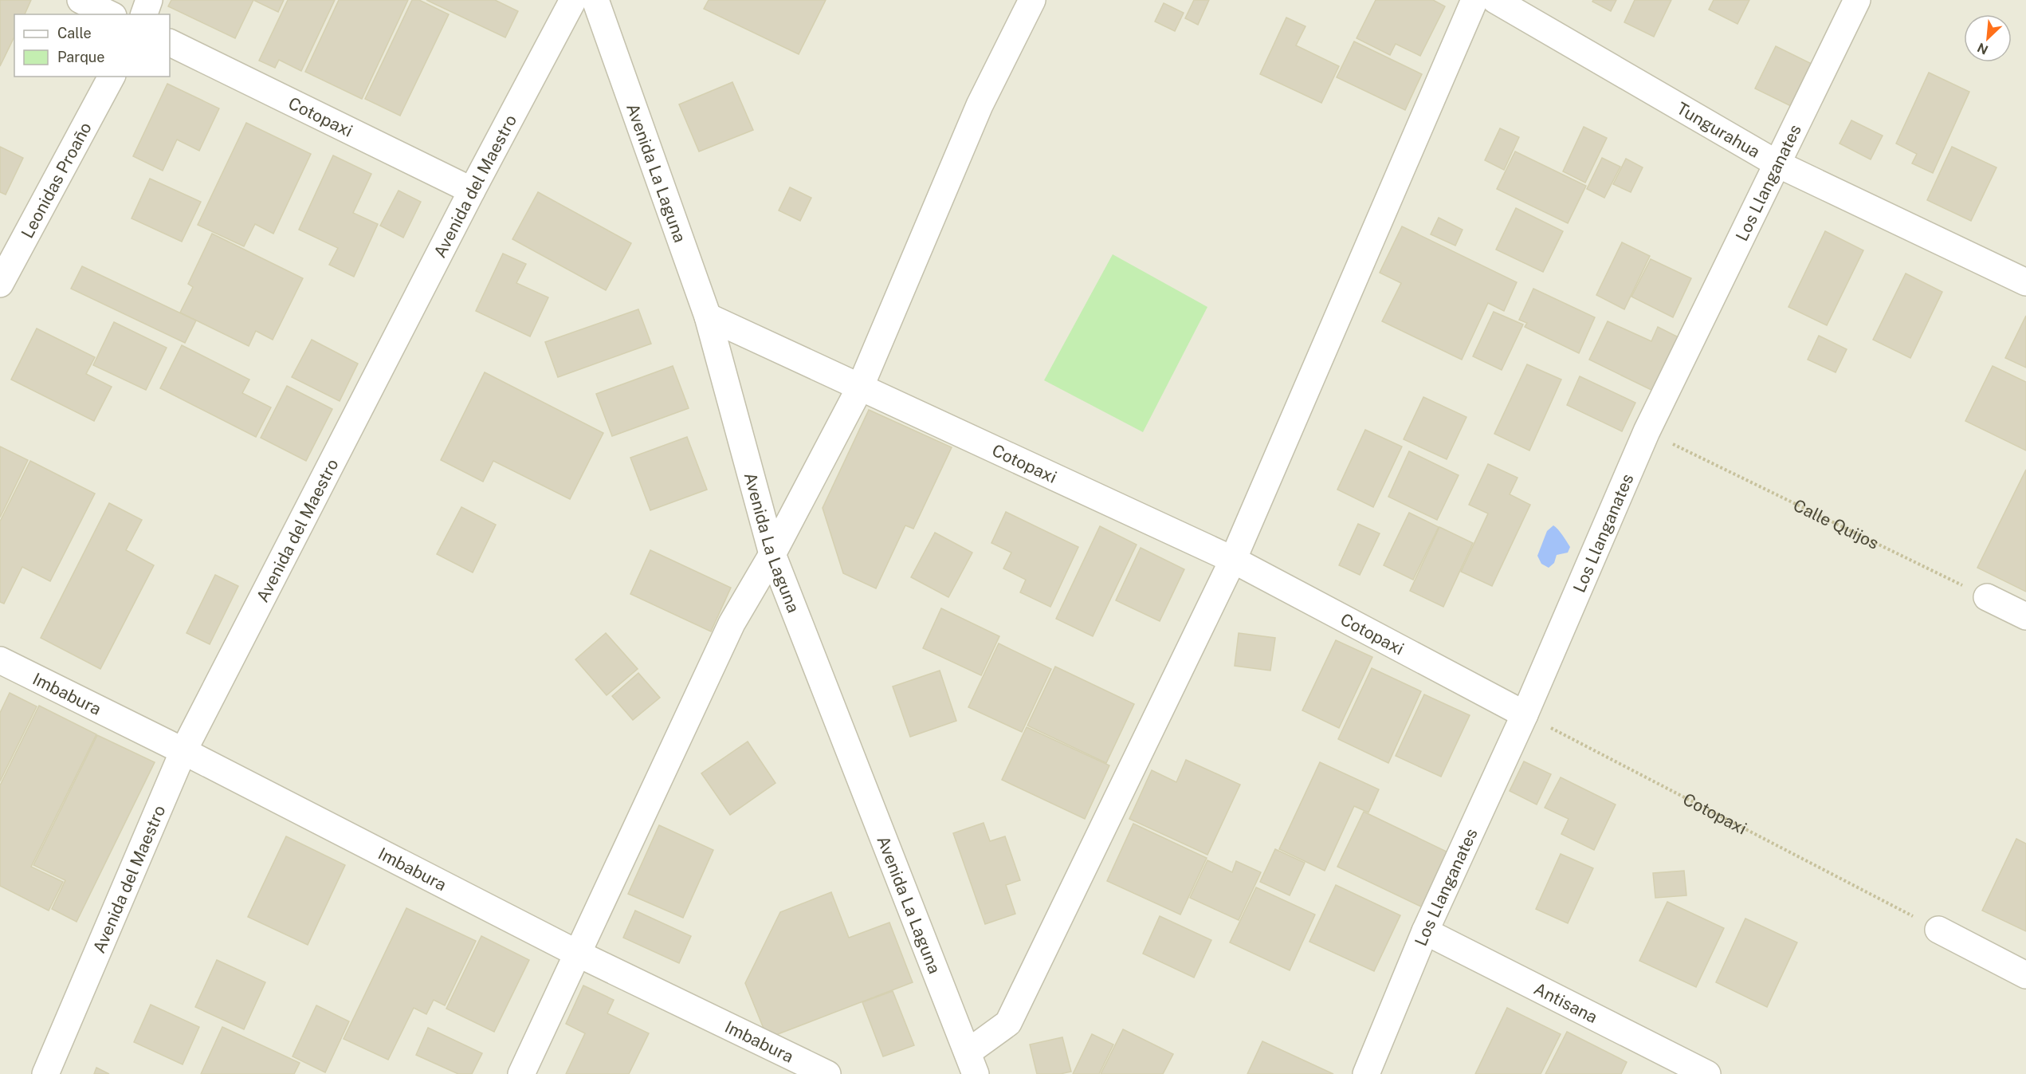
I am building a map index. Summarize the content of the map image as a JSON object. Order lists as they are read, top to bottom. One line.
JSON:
{"streets":{"street":["Cotopaxi","Tungurahua","Avenida La Laguna","Leonidas Proaño","Los Llanganates","Avenida del Maestro","Imbabura","Antisana"],"path":["Calle Quijos"]},"crossings":[["Cotopaxi","Avenida La Laguna"],["Cotopaxi","Los Llanganates"],["Cotopaxi","Avenida del Maestro"],["Tungurahua","Los Llanganates"],["Los Llanganates","Calle Quijos"],["Los Llanganates","Antisana"],["Avenida del Maestro","Imbabura"]],"legend":["Calle","Parque"],"north":"bottom left"}
